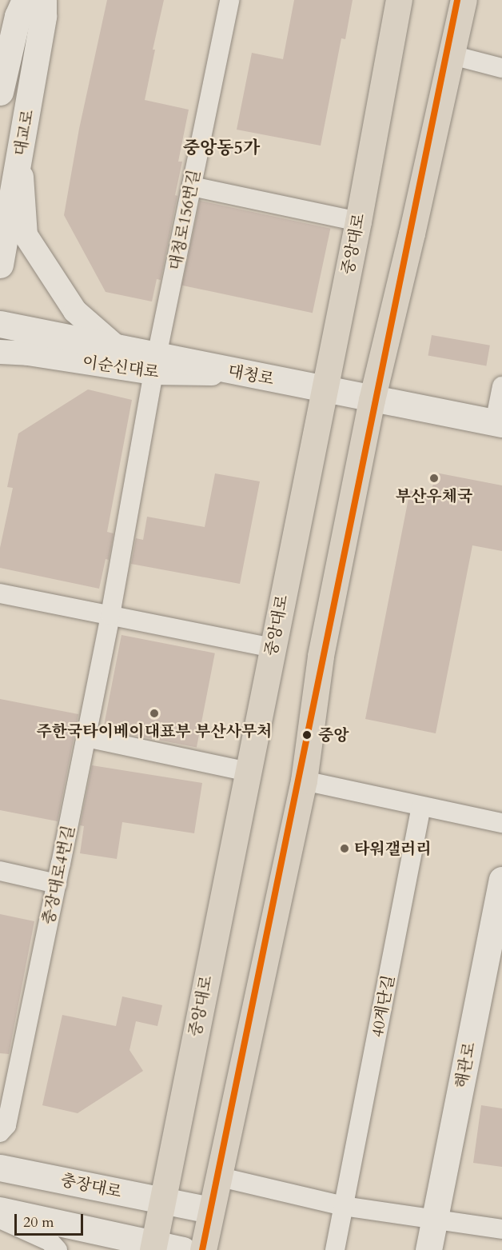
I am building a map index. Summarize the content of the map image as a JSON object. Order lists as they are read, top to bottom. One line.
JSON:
{"streets":{"main road":["대교로","중앙대로","대청로","해관로","충장대로"],"street":["대청로156번길","이순신대로","충장대로4번길","40계단길"]},"crossings":[["대청로156번길","이순신대로"],["대청로156번길","대청로"],["대청로156번길","충장대로4번길"],["중앙대로","대청로"],["중앙대로","충장대로"],["이순신대로","대청로"]],"districts":["중앙동5가"],"places":["부산우체국","주한국타이베이대표부 부산사무처","중앙","타워갤러리"],"scale_bar":"20 m"}
